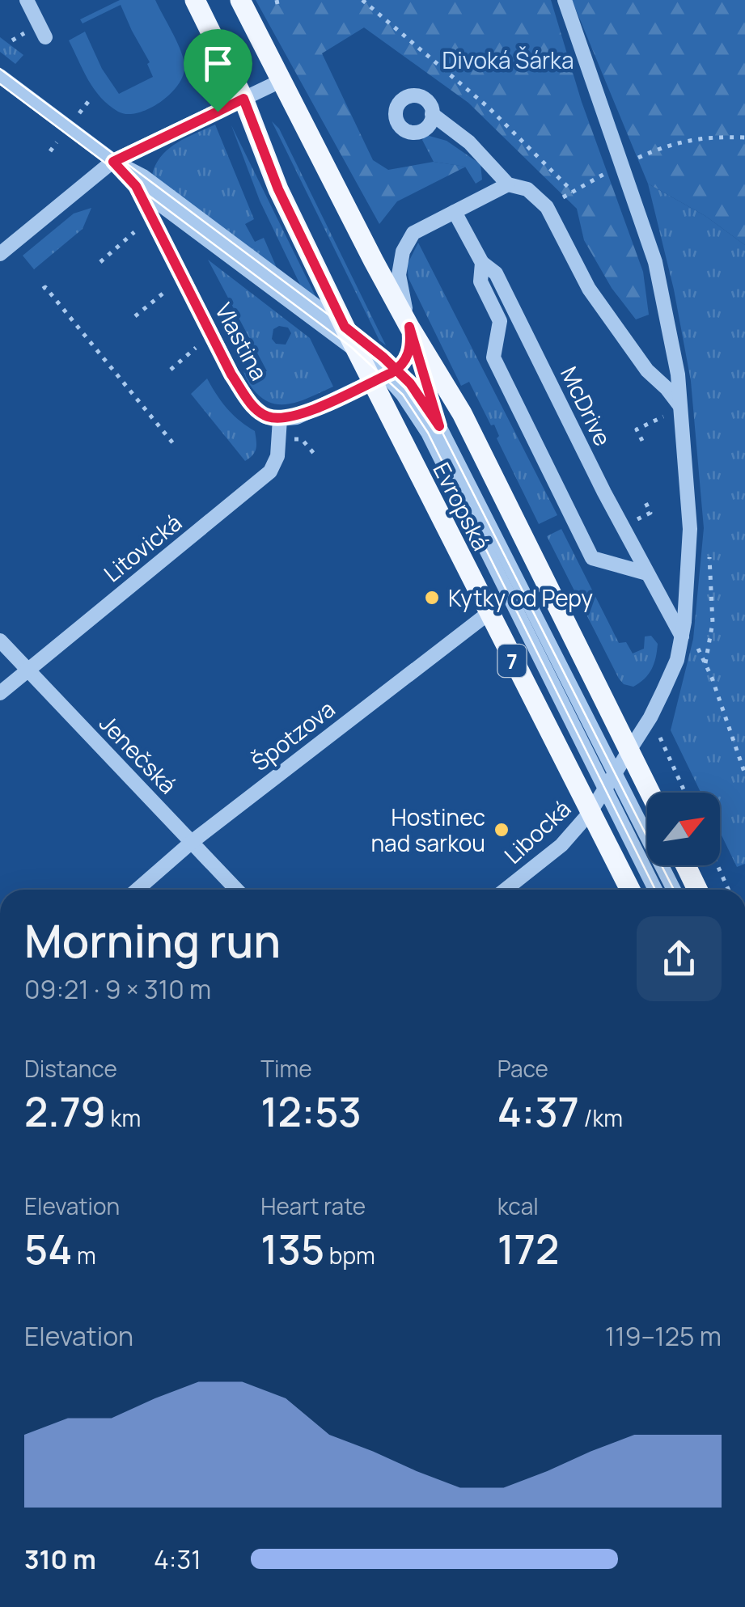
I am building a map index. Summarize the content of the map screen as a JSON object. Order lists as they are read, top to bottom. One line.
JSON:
{"streets":{"main road":["Evropská","7"],"street":["Vlastina","McDrive","Litovická","Špotzova","Jenečská","Libocká"]},"crossings":[["Vlastina","Litovická"],["Evropská","Špotzova"],["Evropská","Libocká"],["Litovická","Jenečská"],["Špotzova","Jenečská"]],"parks":["Divoká Šárka"],"places":["Kytky od Pepy","Hostinec nad sarkou"],"north":"top right","page":{"heading":["Morning run","09:21 · 9 × 310 m"],"stats":[["Distance","2.79 km"],["Time","12:53"],["Pace","4:37 /km"],["Elevation","54 m"],["Heart rate","135 bpm"],["kcal","172"]],"chart":["Elevation","119–125 m"],"list":[{"name":"310 m","note":"4:31"}]}}
